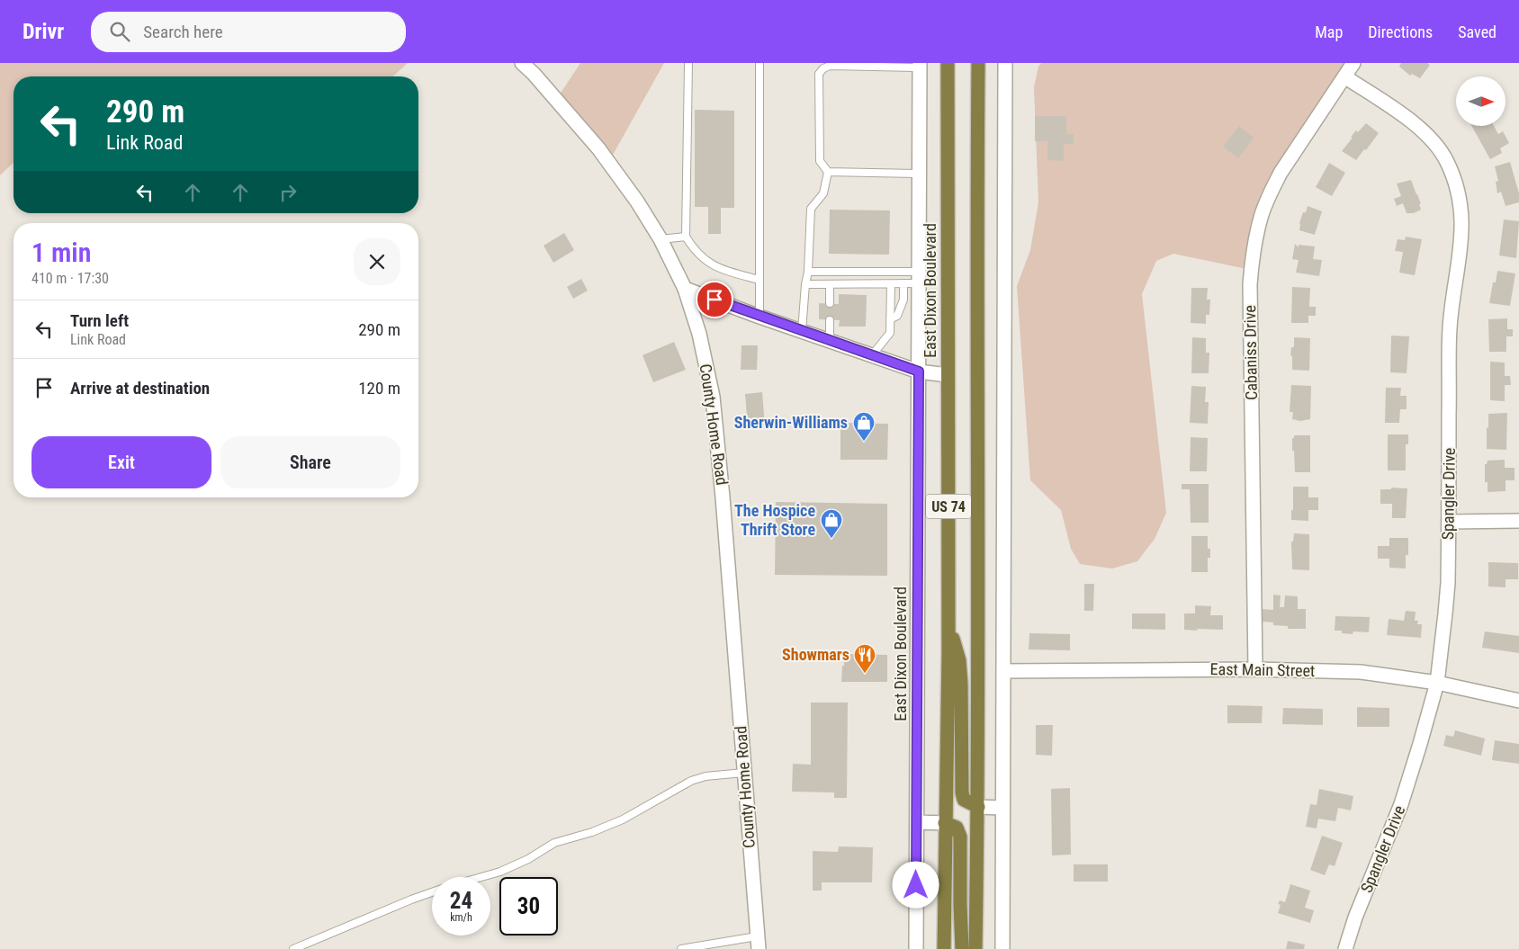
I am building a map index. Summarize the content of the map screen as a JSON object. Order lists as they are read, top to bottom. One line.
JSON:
{"streets":{"highway":["East Dixon Boulevard","US 74"],"street":["Cabaniss Drive","County Home Road","Spangler Drive","East Main Street"]},"crossings":[["Cabaniss Drive","Spangler Drive"],["Cabaniss Drive","East Main Street"],["Spangler Drive","East Main Street"]],"places":{"shop":["Sherwin-Williams","The Hospice Thrift Store"],"restaurant":["Showmars"]},"north":"right","page":{"header":"Drivr","search":"Search here","nav":["Map","Directions","Saved"],"turn":["290 m","Link Road"],"heading":["1 min","410 m · 17:30"],"list":[{"name":"Turn left","note":"Link Road","value":"290 m"},{"name":"Arrive at destination","value":"120 m"}],"buttons":["Exit","Share"],"speed":"24 km/h","limit":"30"}}
